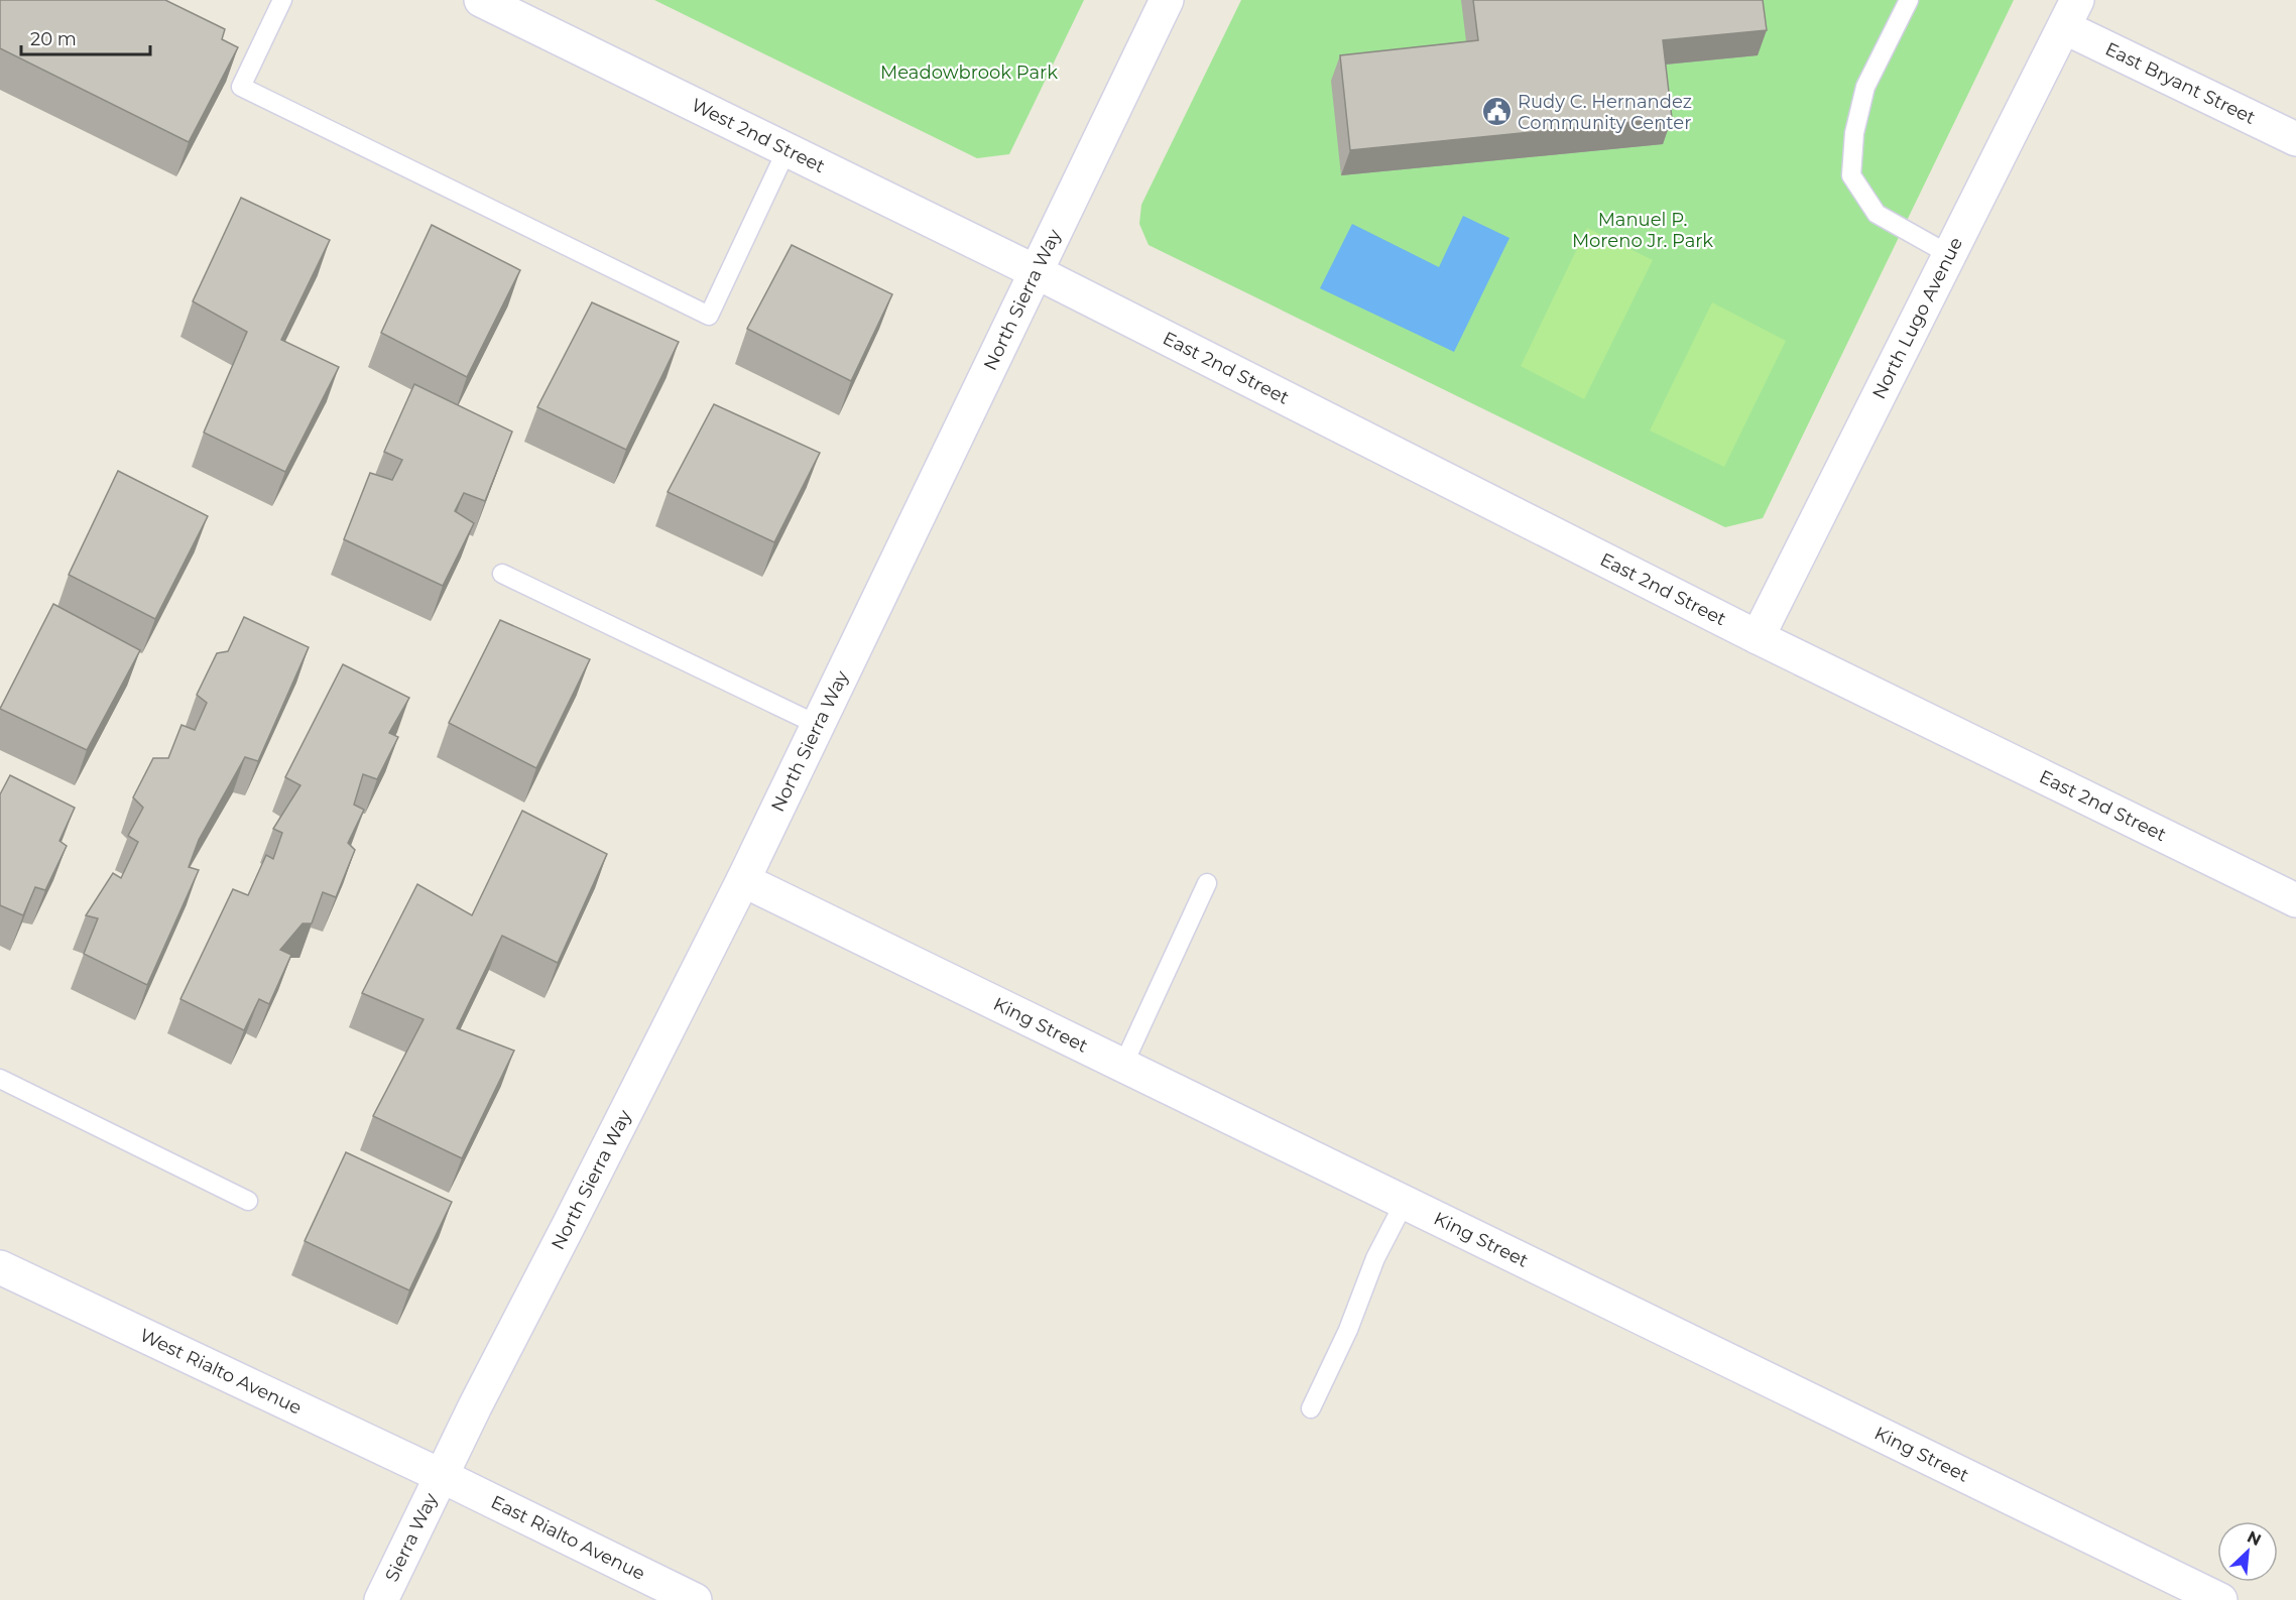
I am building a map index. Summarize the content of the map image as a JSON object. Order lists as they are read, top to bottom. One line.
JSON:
{"streets":{"street":["East Bryant Street","West 2nd Street","North Sierra Way","North Lugo Avenue","East 2nd Street","King Street","West Rialto Avenue","Sierra Way","East Rialto Avenue"]},"crossings":[["East Bryant Street","North Lugo Avenue"],["West 2nd Street","North Sierra Way"],["West 2nd Street","East 2nd Street"],["North Sierra Way","East 2nd Street"],["North Sierra Way","King Street"],["North Sierra Way","West Rialto Avenue"],["North Sierra Way","Sierra Way"],["North Sierra Way","East Rialto Avenue"],["North Lugo Avenue","East 2nd Street"],["West Rialto Avenue","Sierra Way"],["West Rialto Avenue","East Rialto Avenue"],["Sierra Way","East Rialto Avenue"]],"parks":["Meadowbrook Park","Manuel P. Moreno Jr. Park"],"places":{"public building":["Rudy C. Hernandez Community Center"]},"scale_bar":"20 m","north":"top right"}
